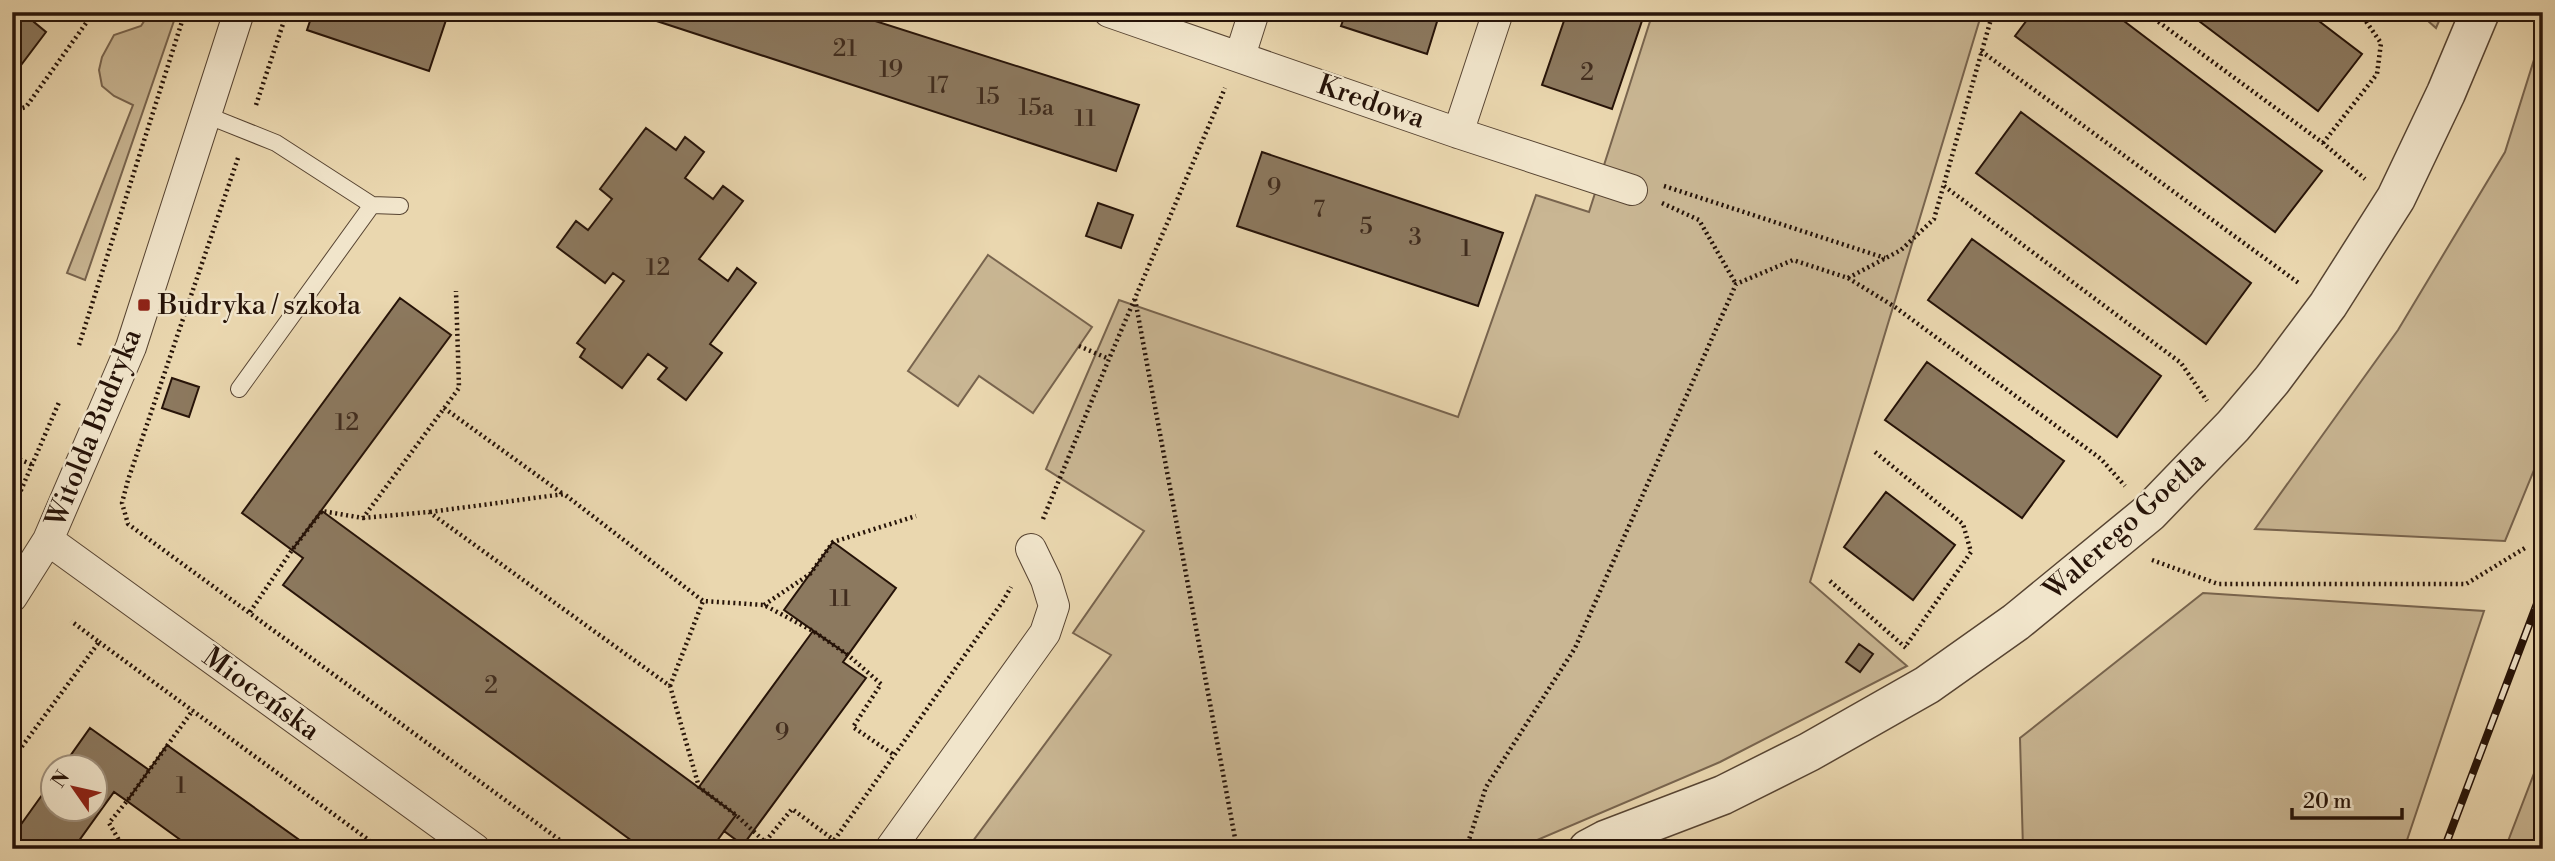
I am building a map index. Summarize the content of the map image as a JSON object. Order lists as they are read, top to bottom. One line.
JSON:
{"streets":{"street":["Kredowa","Witolda Budryka","Walerego Goetla","Mioceńska"]},"crossings":[["Witolda Budryka","Mioceńska"]],"places":{"transit":["Budryka / szkoła"]},"house_numbers":["21","19","2","17","15","15a","11","9","7","5","3","1","12","12","11","2","9","1"],"scale_bar":"20 m","north":"top left"}
